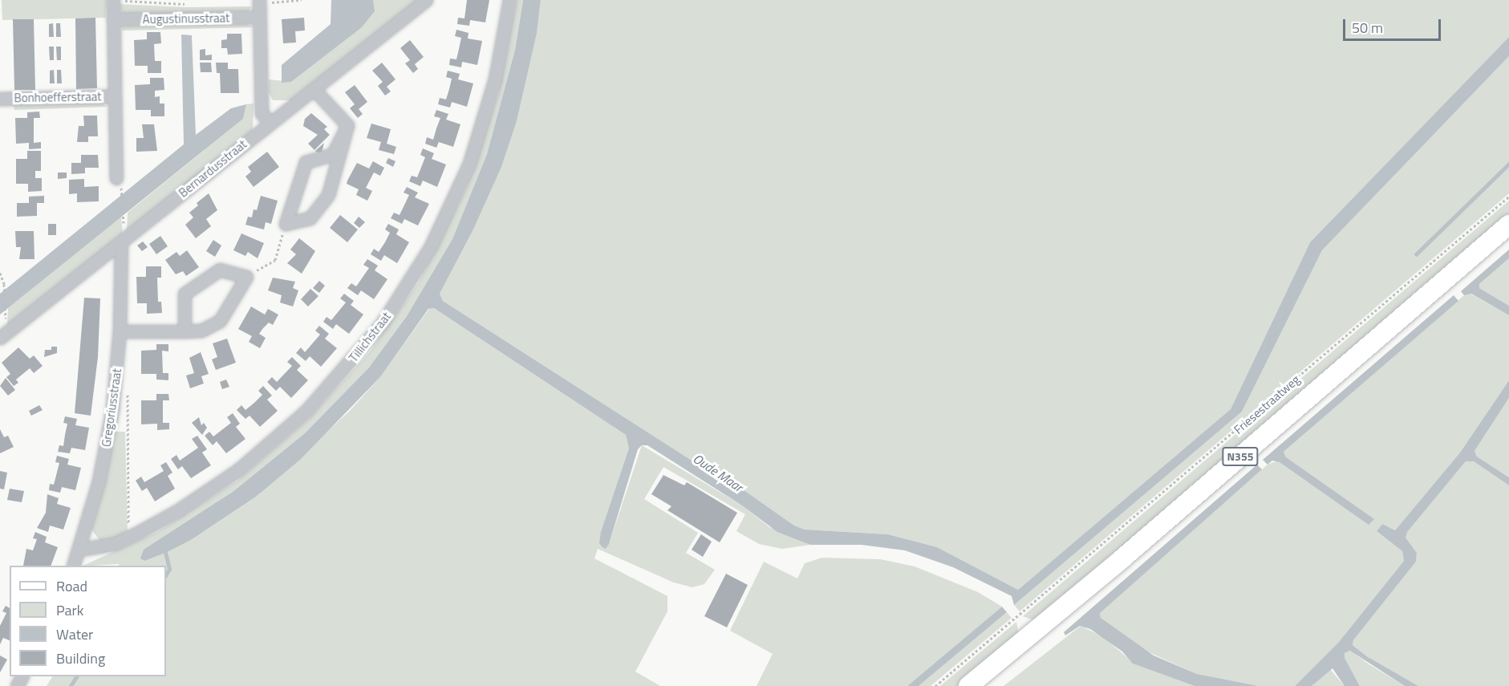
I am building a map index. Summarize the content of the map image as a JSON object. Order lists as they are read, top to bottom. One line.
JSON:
{"streets":{"main road":["Friesestraatweg","N355"],"street":["Augustinusstraat","Bonhoefferstraat","Bernardusstraat","Tillichstraat","Gregoriusstraat"]},"crossings":[["Augustinusstraat","Bonhoefferstraat"],["Bernardusstraat","Gregoriusstraat"],["Tillichstraat","Gregoriusstraat"]],"water":["Oude Maar"],"legend":["Road","Park","Water","Building"],"scale_bar":"50 m"}
